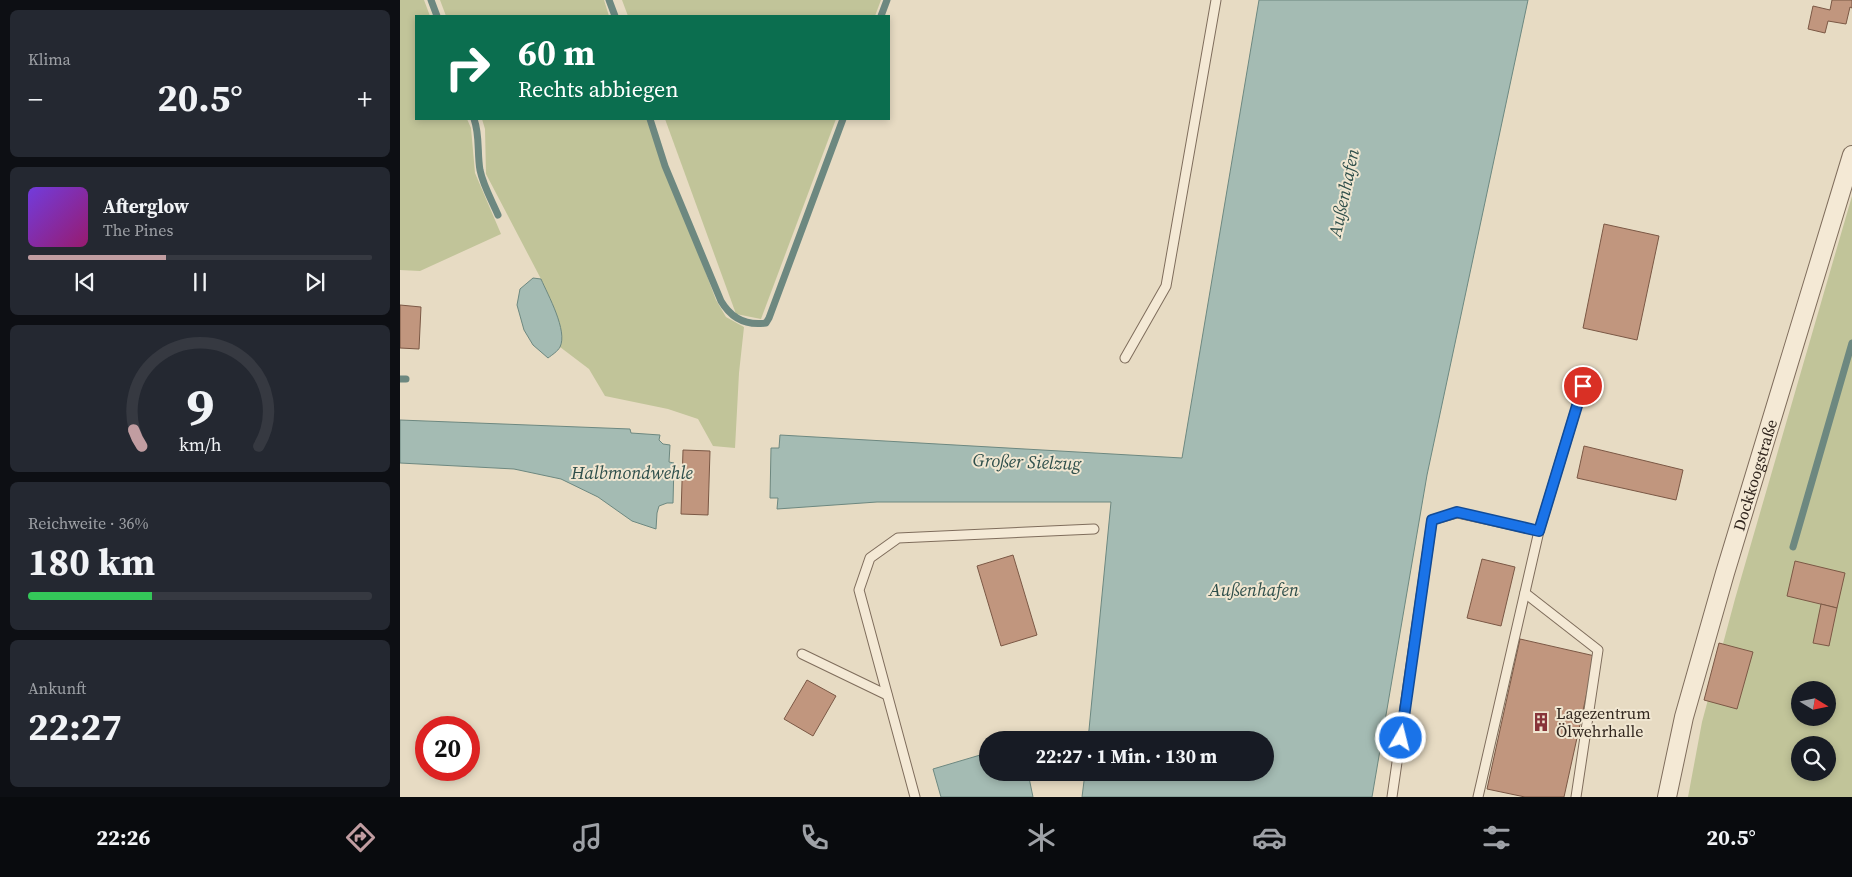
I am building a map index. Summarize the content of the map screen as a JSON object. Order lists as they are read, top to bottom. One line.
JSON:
{"streets":{"street":["Dockkoogstraße"]},"water":["Außenhafen","Großer Sielzug","Halbmondwehle"],"places":{"building":["Lagezentrum Ölwehrhalle"]},"north":"right","page":{"tile":["Klima",["Reichweite · 36%","180 km"],["Ankunft","22:27"]],"turn":["60 m","Rechts abbiegen"],"heat":["−","20.5°","+"],"song":["Afterglow","The Pines"],"limit":"20","trip":"22:27 · 1 Min. · 130 m","tabs":["22:26","20.5°"],"gauge":["9","km/h"]}}
